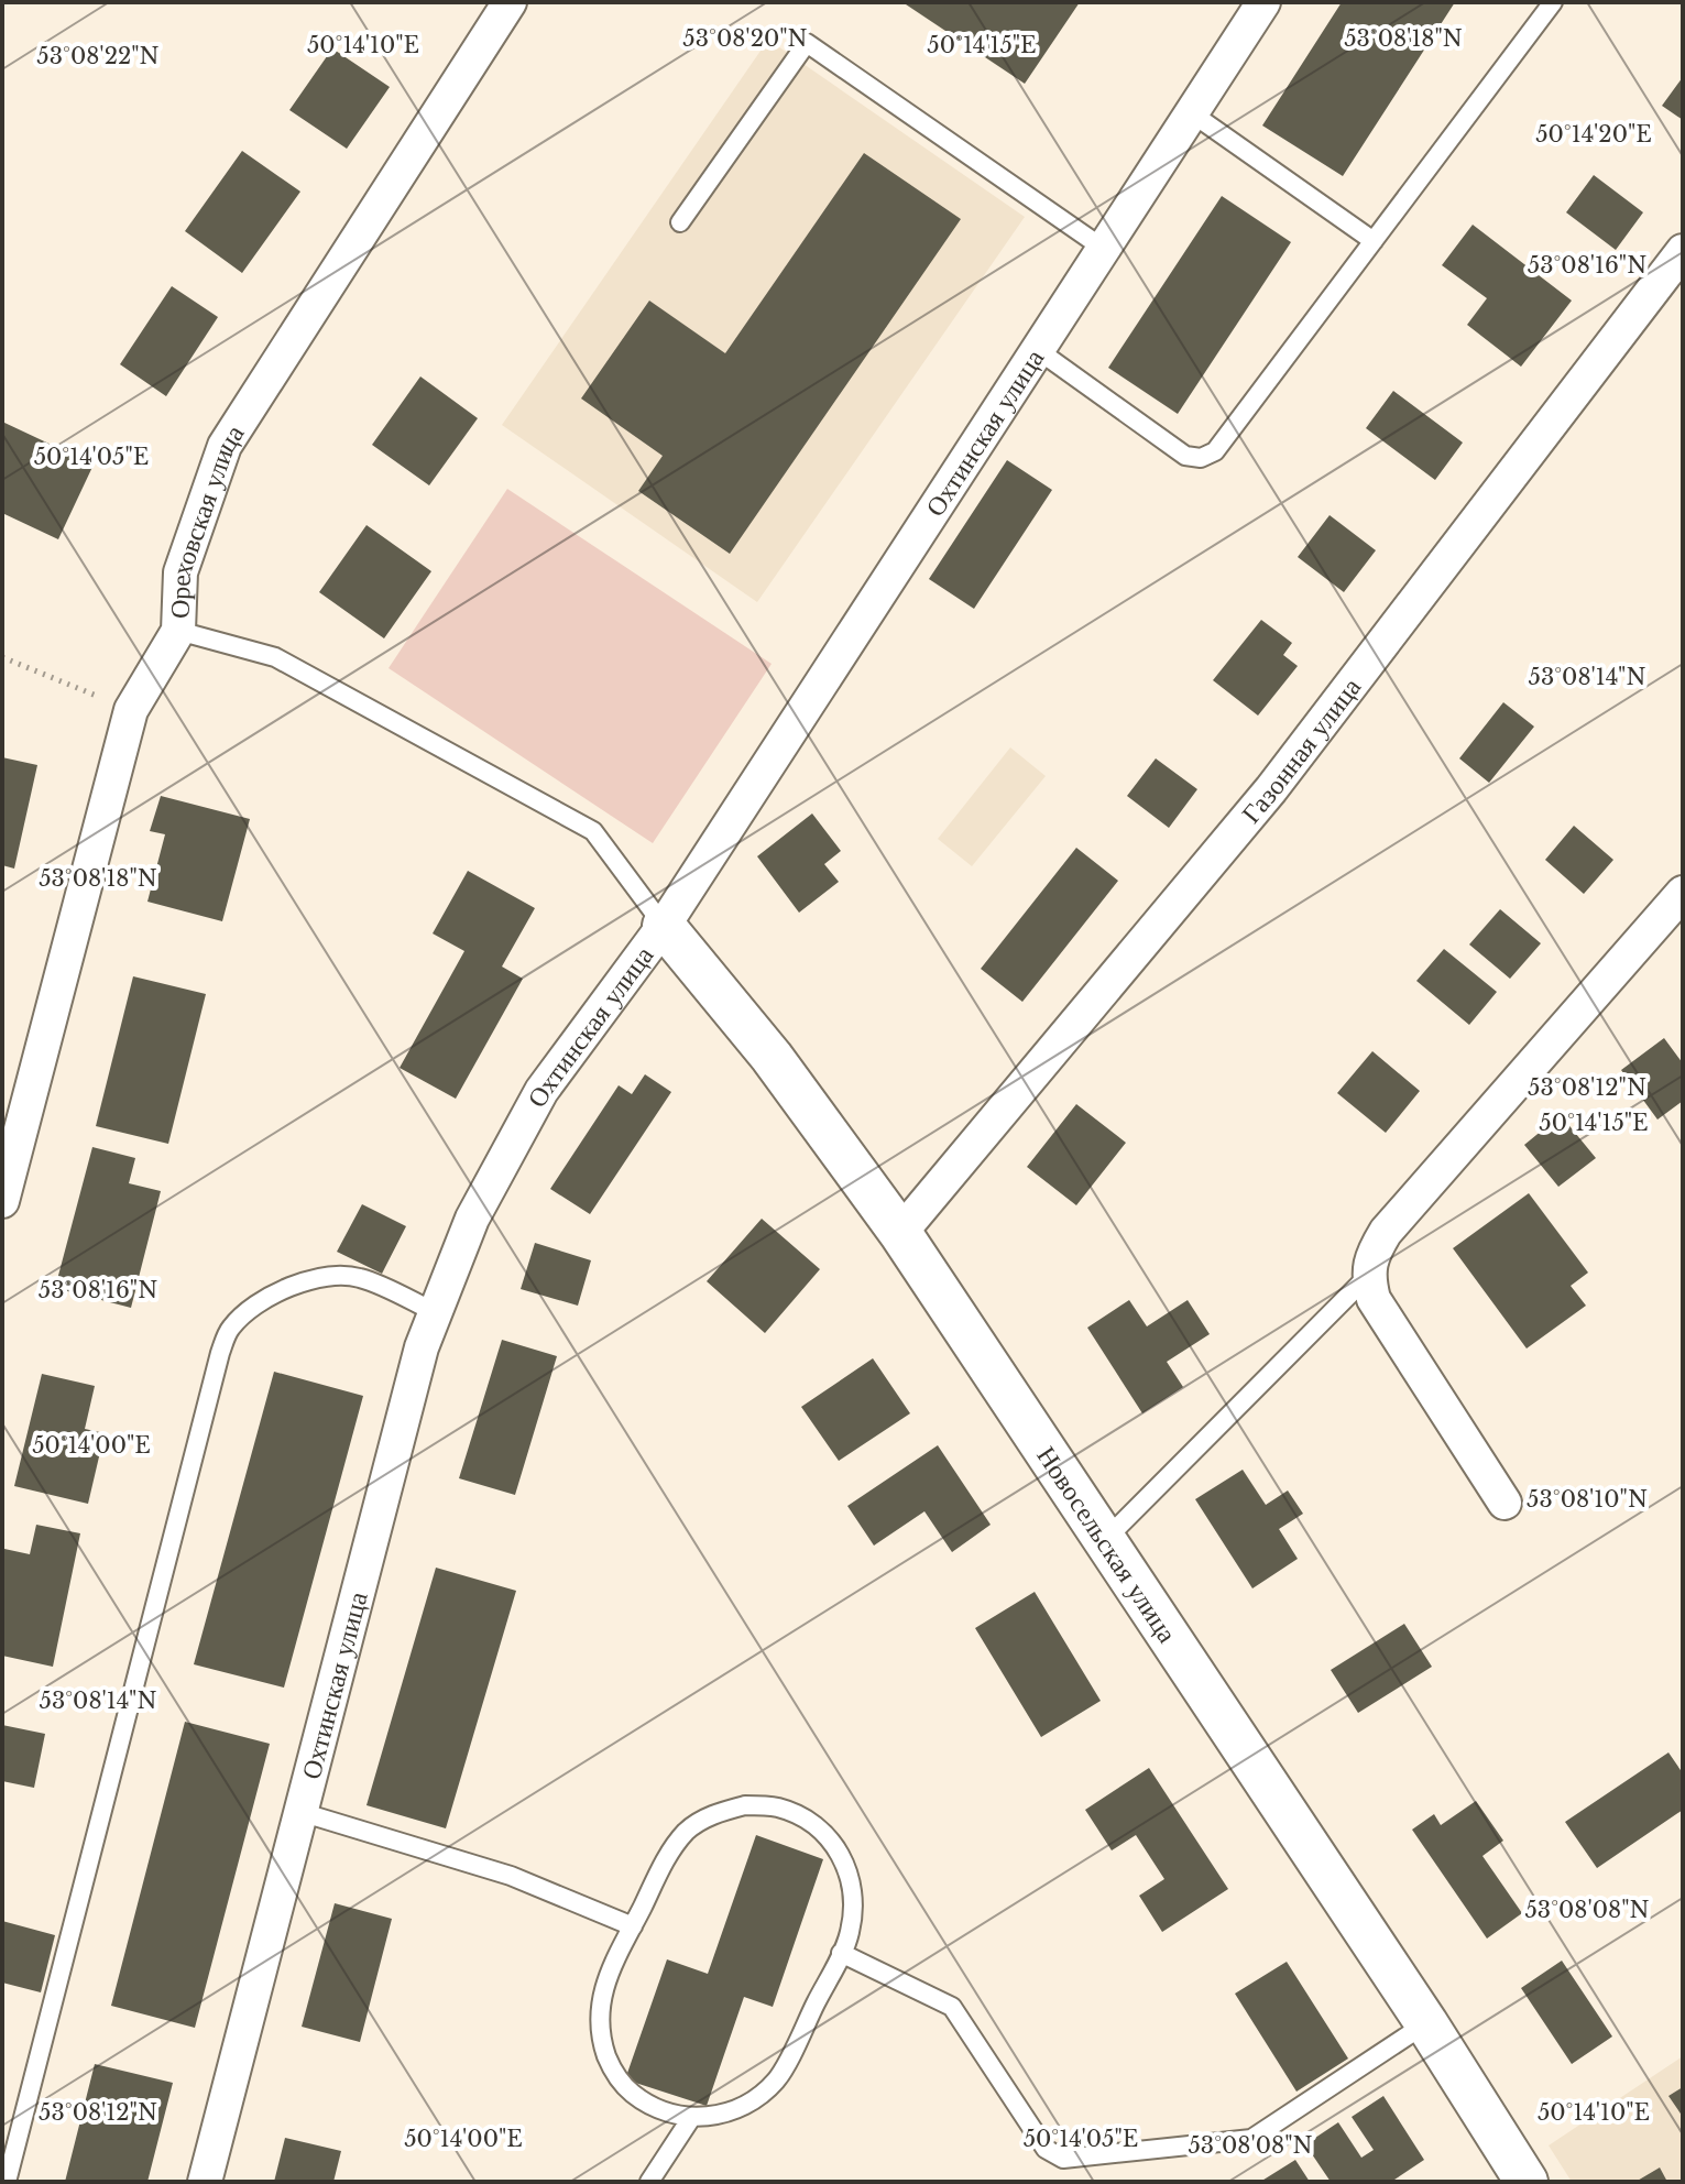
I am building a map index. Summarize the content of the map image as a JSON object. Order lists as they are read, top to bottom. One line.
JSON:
{"streets":{"street":["Охтинская улица","Ореховская улица","Газонная улица","Новосельская улица"]},"crossings":[["Охтинская улица","Новосельская улица"],["Газонная улица","Новосельская улица"]],"coordinates":["53°08'20\"N","53°08'18\"N","50°14'15\"E","50°14'10\"E","53°08'22\"N","50°14'20\"E","53°08'16\"N","50°14'05\"E","53°08'14\"N","53°08'12\"N","50°14'00\"E","53°08'10\"N","53°08'08\"N"]}
